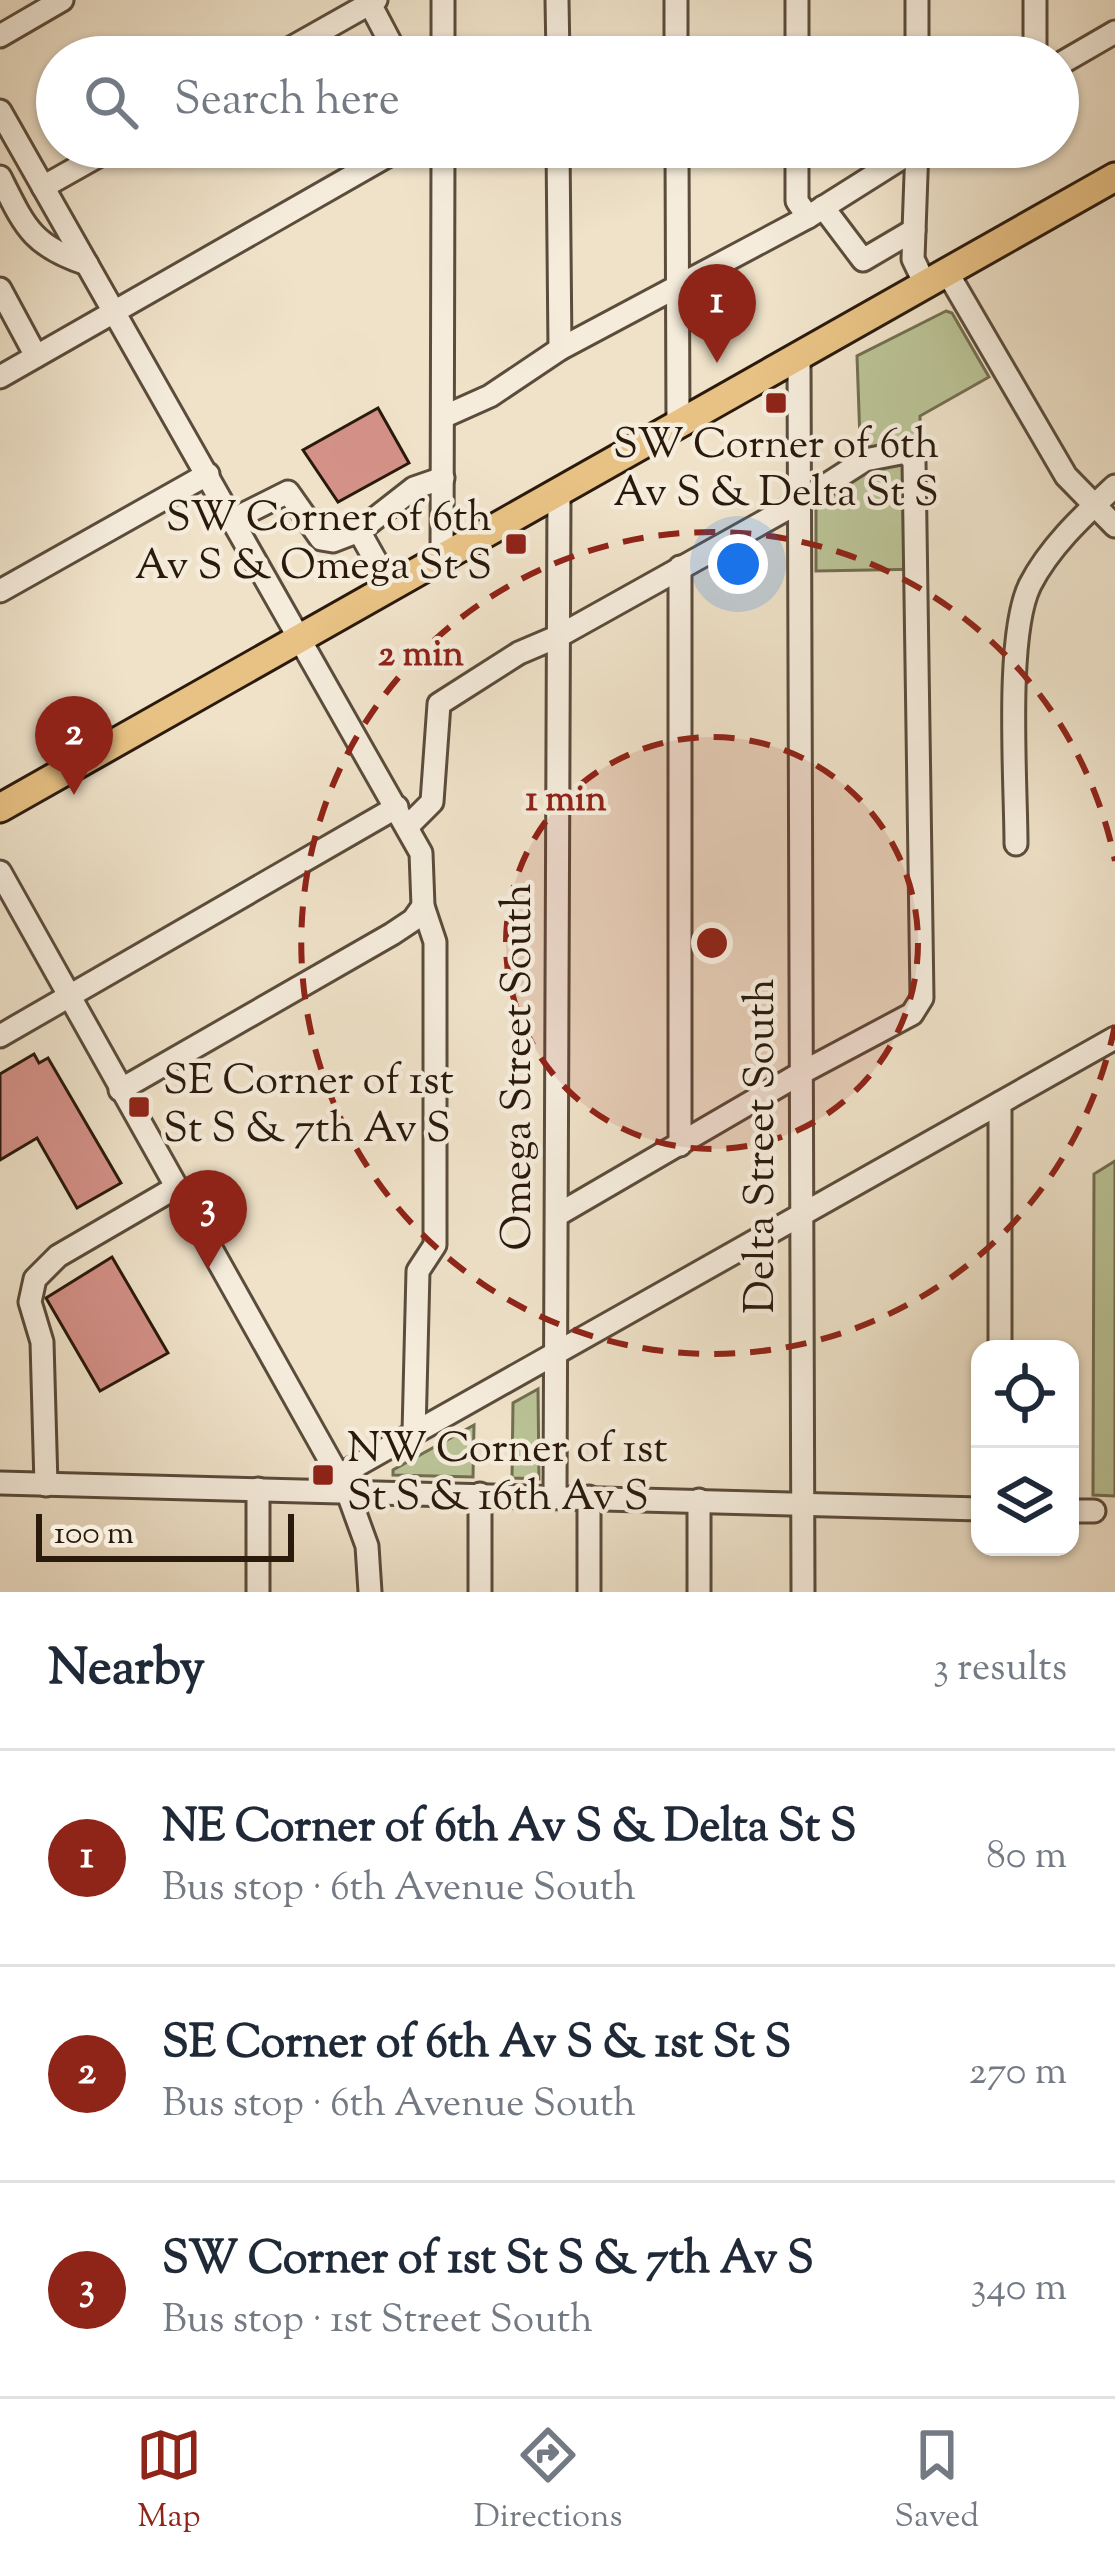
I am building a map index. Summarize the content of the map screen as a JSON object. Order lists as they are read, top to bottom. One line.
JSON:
{"streets":{"street":["Omega Street South","Delta Street South"]},"places":{"transit":["SW Corner of 6th Av S & Delta St S","SW Corner of 6th Av S & Omega St S","SE Corner of 1st St S & 7th Av S","NW Corner of 1st St S & 16th Av S"]},"scale_bar":"100 m","page":{"search":"Search here","pins":["1","2","3"],"scale":"100 m","heading":["Nearby","3 results"],"list":[{"mark":"1","name":"NE Corner of 6th Av S & Delta St S","note":"Bus stop · 6th Avenue South","value":"80 m"},{"mark":"2","name":"SE Corner of 6th Av S & 1st St S","note":"Bus stop · 6th Avenue South","value":"270 m"},{"mark":"3","name":"SW Corner of 1st St S & 7th Av S","note":"Bus stop · 1st Street South","value":"340 m"}],"nav":["Map","Directions","Saved"]},"rings":["2 min","1 min"]}
